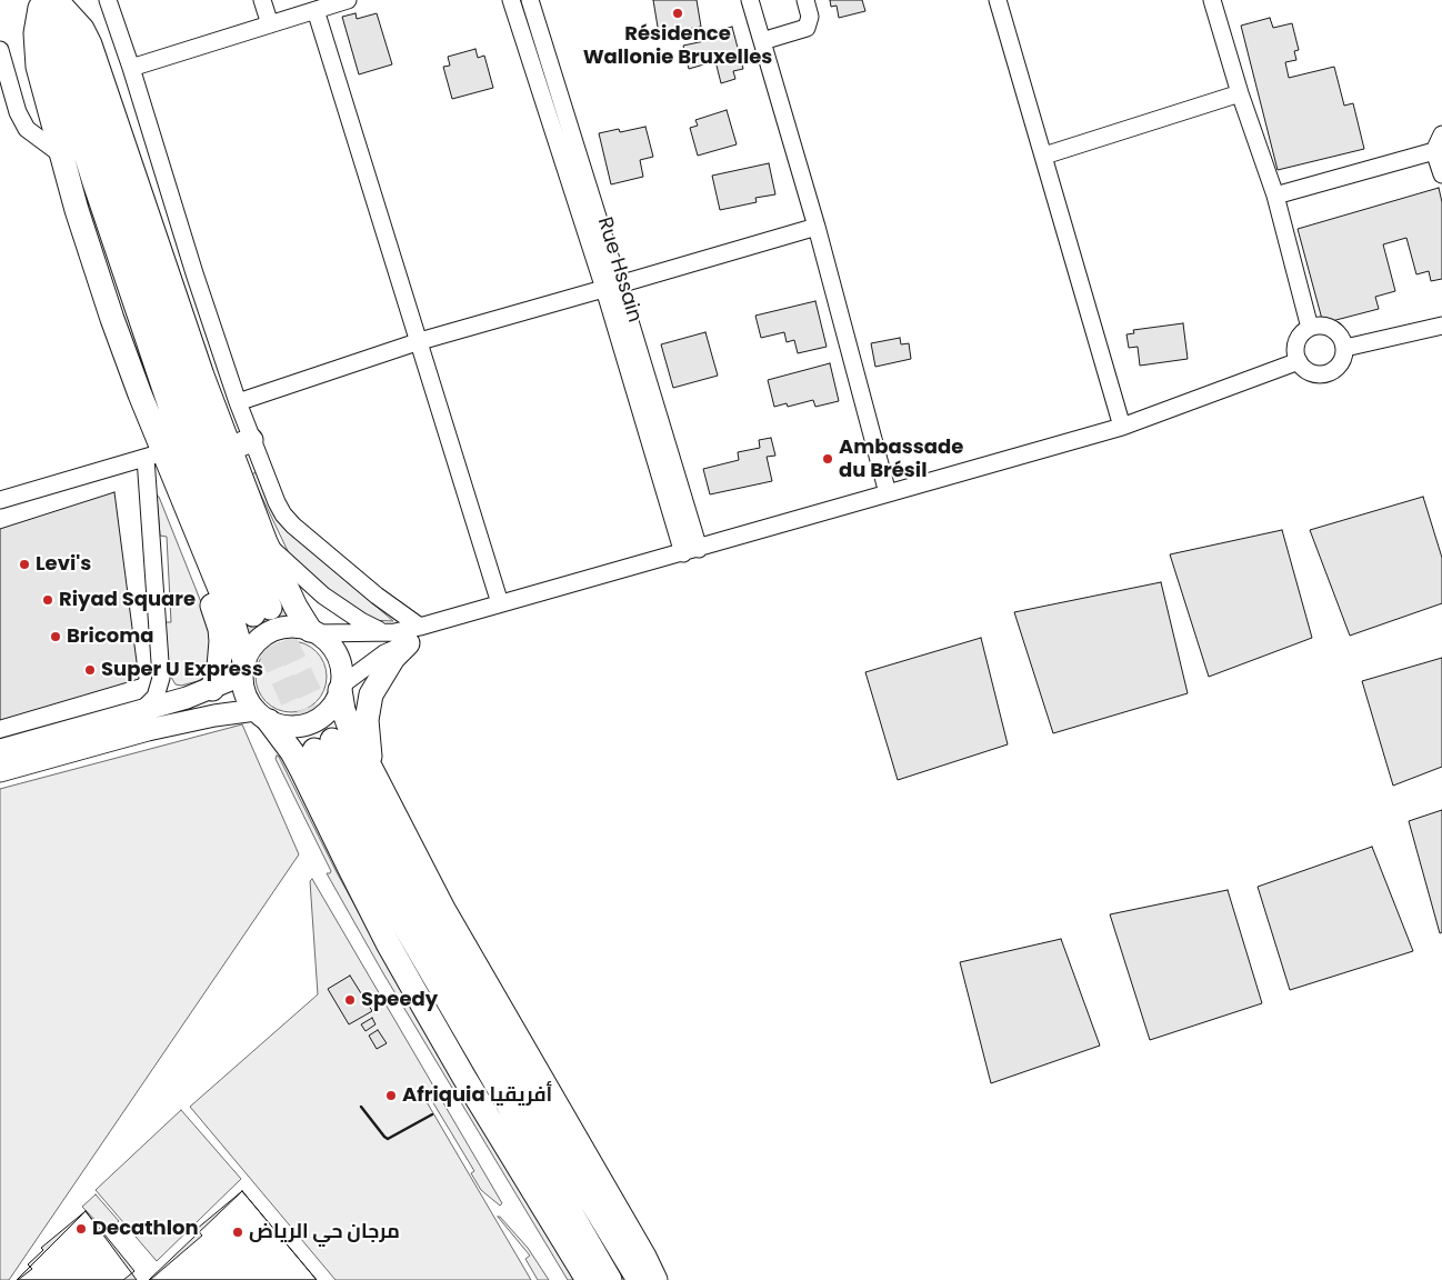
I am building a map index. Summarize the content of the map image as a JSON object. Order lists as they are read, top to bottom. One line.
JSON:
{"streets":{"street":["Rue Hssain"]},"places":["Résidence Wallonie Bruxelles","Ambassade du Brésil","Levi's","Riyad Square","Bricoma","Super U Express","Speedy","Afriquia أفريقيا","Decathlon","مرجان حي الرياض"]}
